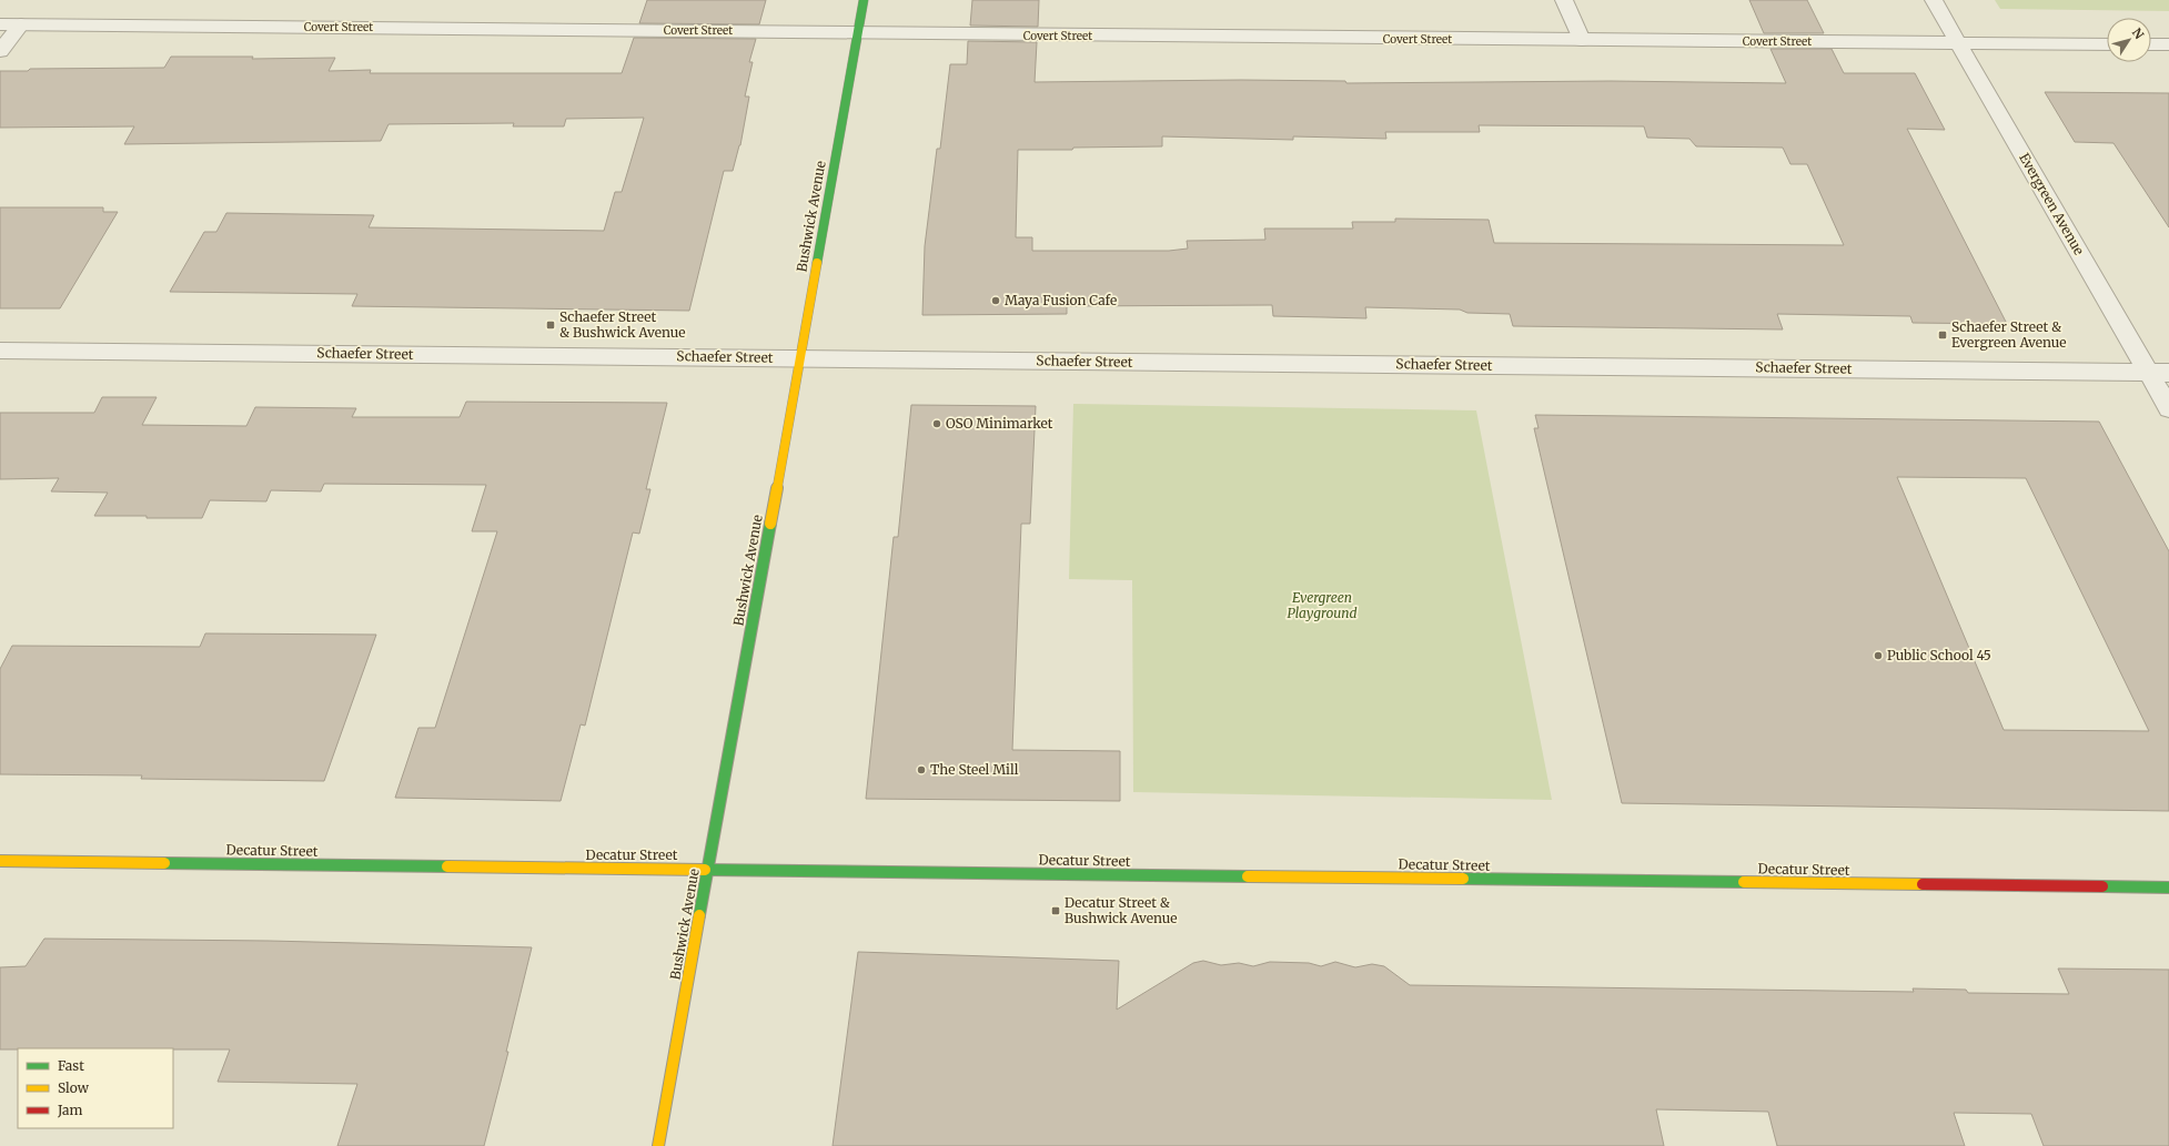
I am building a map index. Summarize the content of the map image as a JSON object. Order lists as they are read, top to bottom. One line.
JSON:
{"streets":{"street":["Covert Street","Evergreen Avenue","Bushwick Avenue","Schaefer Street","Decatur Street"]},"crossings":[["Covert Street","Evergreen Avenue"],["Covert Street","Bushwick Avenue"],["Evergreen Avenue","Schaefer Street"],["Bushwick Avenue","Schaefer Street"],["Bushwick Avenue","Decatur Street"]],"parks":["Evergreen Playground"],"places":{"other":["Maya Fusion Cafe","OSO Minimarket","Public School 45","The Steel Mill"],"transit":["Schaefer Street & Bushwick Avenue","Schaefer Street & Evergreen Avenue","Decatur Street & Bushwick Avenue"]},"legend":["Fast","Slow","Jam"],"north":"top right"}
